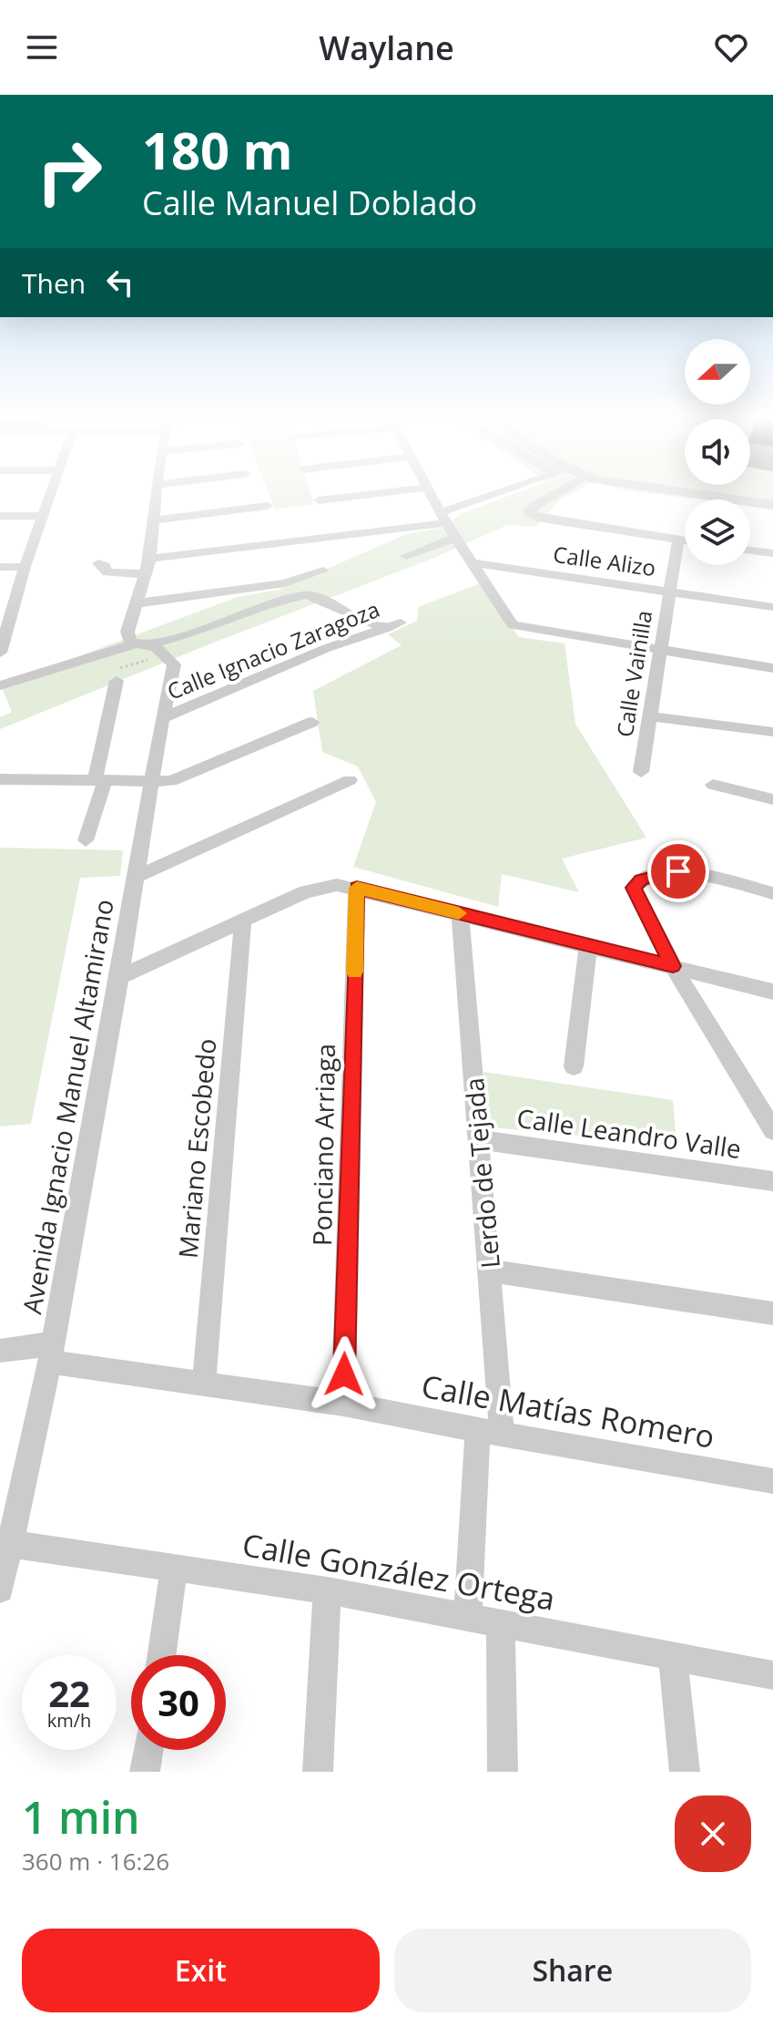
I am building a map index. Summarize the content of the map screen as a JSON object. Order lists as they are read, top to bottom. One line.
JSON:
{"streets":{"street":["Calle Alizo","Calle Ignacio Zaragoza","Calle Vainilla","Avenida Ignacio Manuel Altamirano","Calle Leandro Valle","Ponciano Arriaga","Mariano Escobedo","Lerdo de Tejada","Calle Matías Romero","Calle González Ortega"]},"crossings":[["Calle Alizo","Calle Vainilla"],["Calle Ignacio Zaragoza","Avenida Ignacio Manuel Altamirano"],["Avenida Ignacio Manuel Altamirano","Calle Matías Romero"],["Avenida Ignacio Manuel Altamirano","Calle González Ortega"],["Calle Leandro Valle","Lerdo de Tejada"],["Ponciano Arriaga","Calle Matías Romero"],["Mariano Escobedo","Calle Matías Romero"],["Lerdo de Tejada","Calle Matías Romero"],["Lerdo de Tejada","Calle González Ortega"]],"north":"left","page":{"header":"Waylane","turn":["180 m","Calle Manuel Doblado"],"then":"Then","speed":"22 km/h","limit":"30","heading":["1 min","360 m · 16:26"],"buttons":["Exit","Share"]}}
